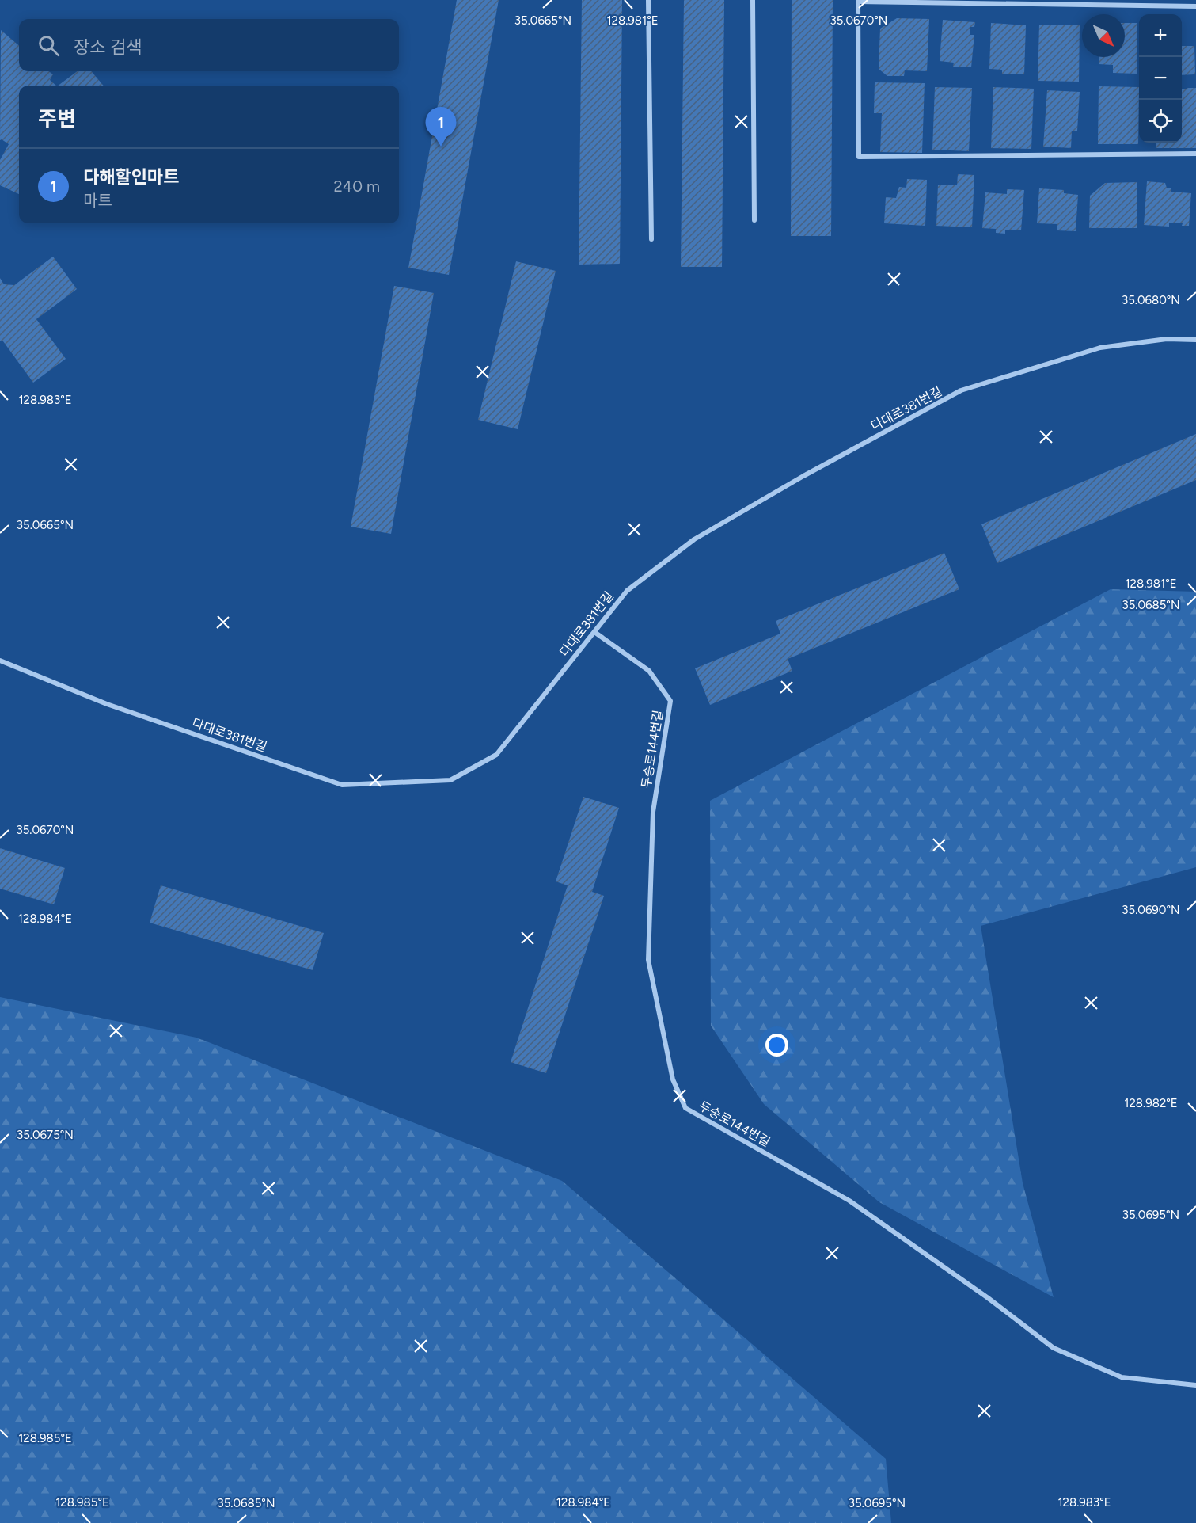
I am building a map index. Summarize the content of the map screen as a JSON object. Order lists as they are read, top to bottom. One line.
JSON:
{"streets":{"street":["다대로381번길","두송로144번길"]},"crossings":[["다대로381번길","두송로144번길"]],"north":"bottom right","page":{"map_buttons":["+","−"],"search":"장소 검색","heading":"주변","pins":"1","list":[{"mark":"1","name":"다해할인마트","note":"마트","value":"240 m"}]},"coordinates":["35.0665°N","35.0670°N","128.981°E","35.0680°N","128.983°E","35.0685°N","35.0690°N","128.984°E","128.982°E","35.0675°N","35.0695°N","128.985°E"]}
